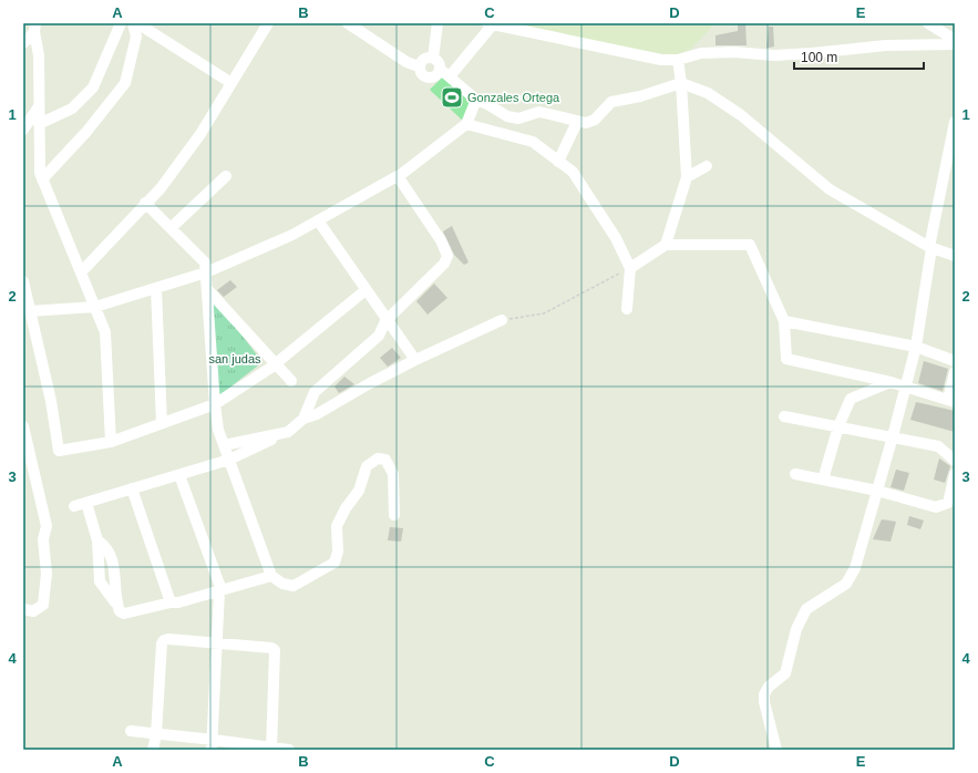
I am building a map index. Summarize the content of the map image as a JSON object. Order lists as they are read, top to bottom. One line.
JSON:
{"parks":["san judas"],"places":{"sports":["Gonzales Ortega"]},"scale_bar":"100 m","grid":{"columns":["A","B","C","D","E"],"rows":["1","2","3","4"]}}
